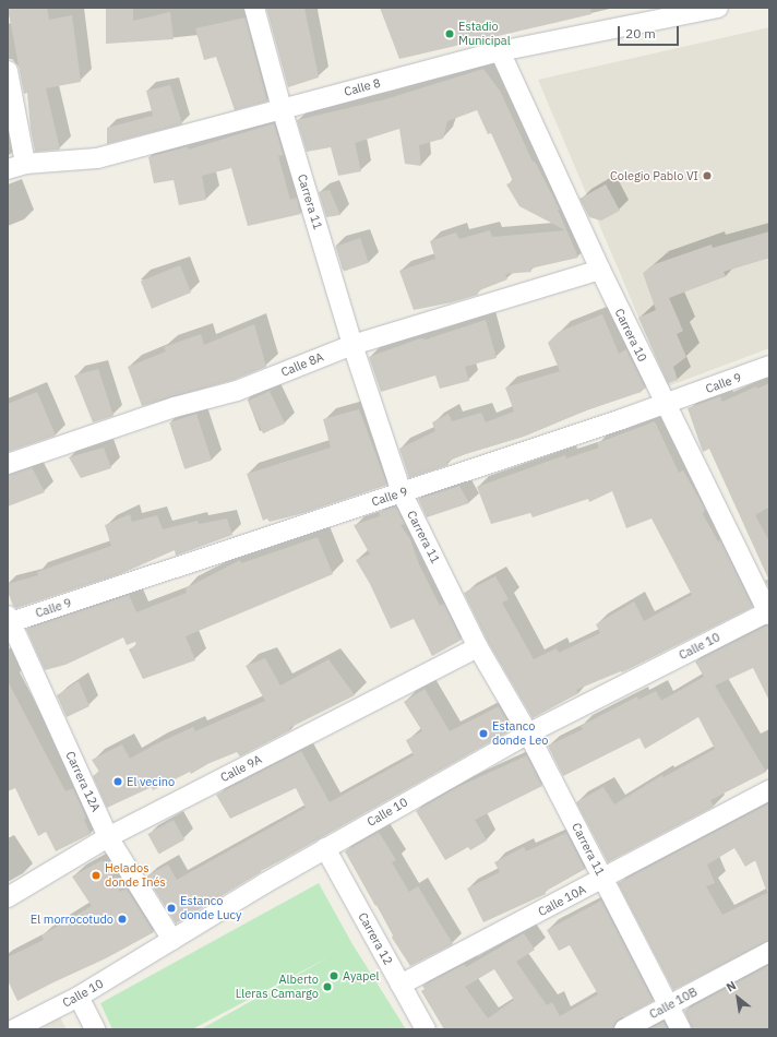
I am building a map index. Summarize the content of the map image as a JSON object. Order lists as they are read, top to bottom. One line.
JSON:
{"streets":{"street":["Calle 8","Carrera 11","Carrera 10","Calle 8A","Calle 9","Calle 10","Calle 9A","Carrera 12A","Calle 10A","Carrera 12","Calle 10B"]},"crossings":[["Calle 8","Carrera 11"],["Calle 8","Carrera 10"],["Carrera 11","Calle 8A"],["Carrera 11","Calle 9"],["Carrera 11","Calle 10"],["Carrera 11","Calle 9A"],["Carrera 11","Calle 10A"],["Carrera 11","Calle 10B"],["Carrera 10","Calle 8A"],["Carrera 10","Calle 9"],["Carrera 10","Calle 10"],["Calle 9","Carrera 12A"],["Calle 10","Carrera 12A"],["Calle 10","Carrera 12"],["Calle 9A","Carrera 12A"],["Calle 10A","Carrera 12"]],"places":["Estadio Municipal","Colegio Pablo VI","Estanco donde Leo","El vecino","Helados donde Inés","Estanco donde Lucy","El morrocotudo","Ayapel","Alberto Lleras Camargo"],"scale_bar":"20 m","north":"top left"}
